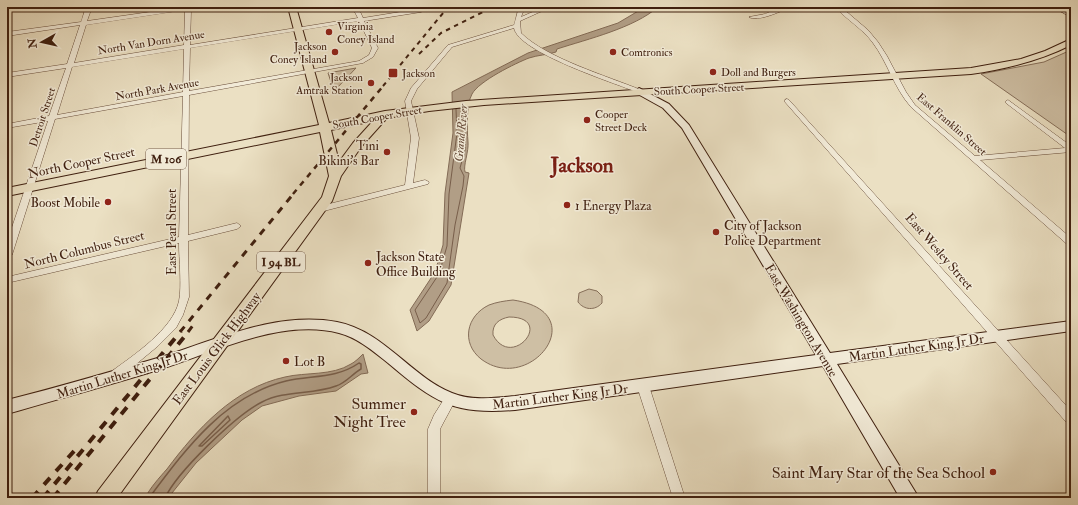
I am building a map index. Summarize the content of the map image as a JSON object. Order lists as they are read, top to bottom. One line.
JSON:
{"streets":{"main road":["South Cooper Street","M 106","North Cooper Street","I 94 BL","East Washington Avenue","Martin Luther King Jr Dr","East Louis Glick Highway"],"street":["North Van Dorn Avenue","North Park Avenue","Detroit Street","East Franklin Street","East Pearl Street","North Columbus Street","East Wesley Street"]},"crossings":[["North Van Dorn Avenue","North Park Avenue"],["North Van Dorn Avenue","Detroit Street"],["North Van Dorn Avenue","East Pearl Street"],["North Van Dorn Avenue","I 94 BL"],["North Park Avenue","Detroit Street"],["North Park Avenue","East Pearl Street"],["North Park Avenue","I 94 BL"],["South Cooper Street","East Franklin Street"],["South Cooper Street","North Cooper Street"],["South Cooper Street","I 94 BL"],["South Cooper Street","East Washington Avenue"],["Detroit Street","North Cooper Street"],["North Cooper Street","East Pearl Street"],["North Cooper Street","I 94 BL"],["East Pearl Street","North Columbus Street"],["East Pearl Street","Martin Luther King Jr Dr"],["East Wesley Street","Martin Luther King Jr Dr"],["I 94 BL","East Louis Glick Highway"],["East Washington Avenue","Martin Luther King Jr Dr"],["Martin Luther King Jr Dr","East Louis Glick Highway"]],"districts":["Jackson"],"water":["Grand River"],"places":{"other":["Virginia Coney Island","Jackson Coney Island","Comtronics","Doll and Burgers","Jackson Amtrak Station","Cooper Street Deck","Tini Bikini's Bar","Boost Mobile","1 Energy Plaza","City of Jackson Police Department","Jackson State Office Building","Lot B","Summer Night Tree","Saint Mary Star of the Sea School"],"transit":["Jackson"]},"north":"left"}
